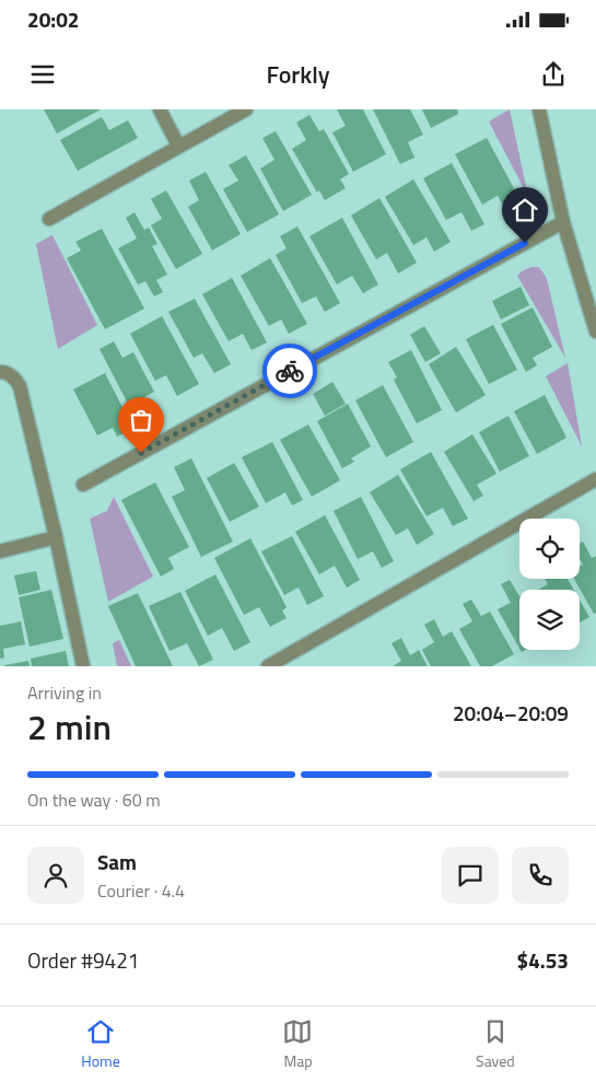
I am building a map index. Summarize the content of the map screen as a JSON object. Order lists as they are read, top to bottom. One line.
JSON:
{"page":{"status":"20:02","header":"Forkly","heading":["2 min","Arriving in","20:04–20:09"],"panel":["Sam","Courier · 4.4","Order #9421","$4.53"],"bar":"On the way · 60 m","tabs":["Home","Map","Saved"]}}
